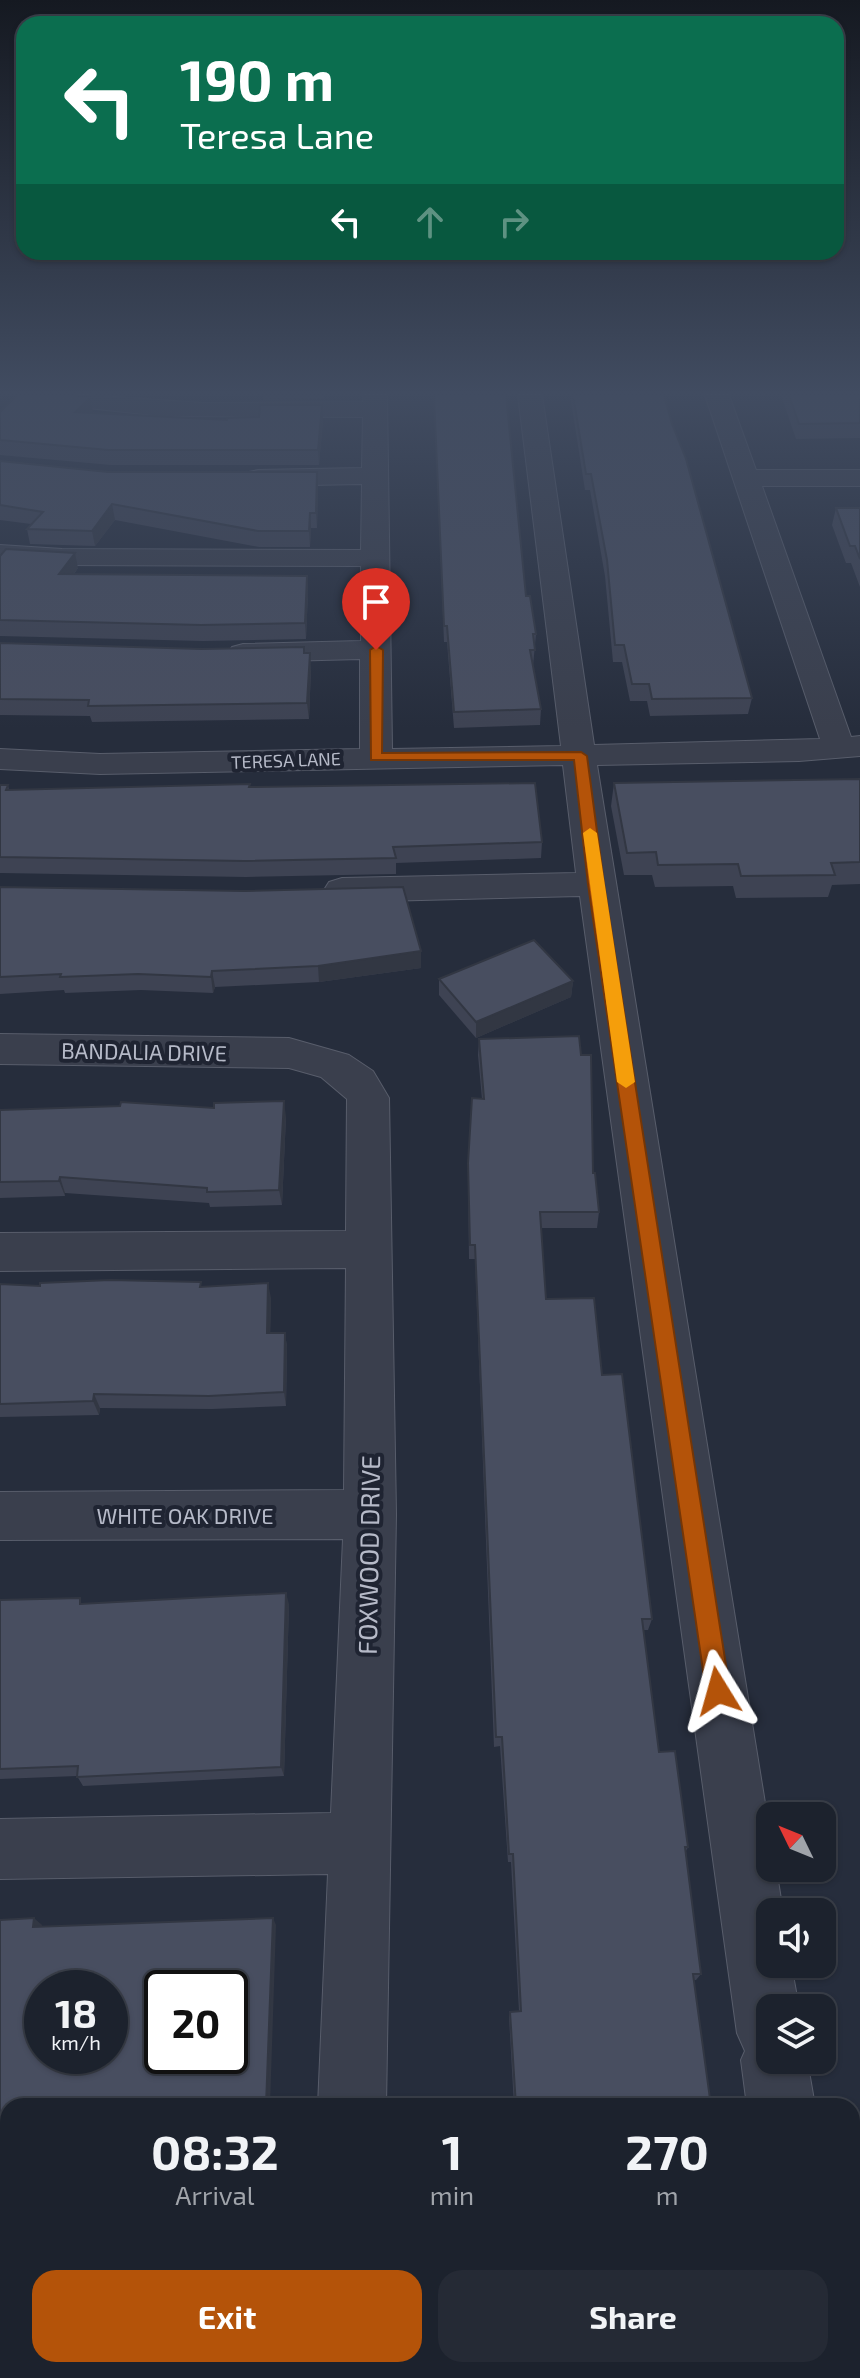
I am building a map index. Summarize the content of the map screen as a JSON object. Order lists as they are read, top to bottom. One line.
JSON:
{"streets":{"street":["TERESA LANE","BANDALIA DRIVE","WHITE OAK DRIVE","FOXWOOD DRIVE"]},"crossings":[["BANDALIA DRIVE","FOXWOOD DRIVE"],["WHITE OAK DRIVE","FOXWOOD DRIVE"]],"north":"top left","page":{"turn":["190 m","Teresa Lane"],"speed":"18 km/h","limit":"20","eta":["08:32","Arrival","1","min","270","m"],"buttons":["Exit","Share"]}}
